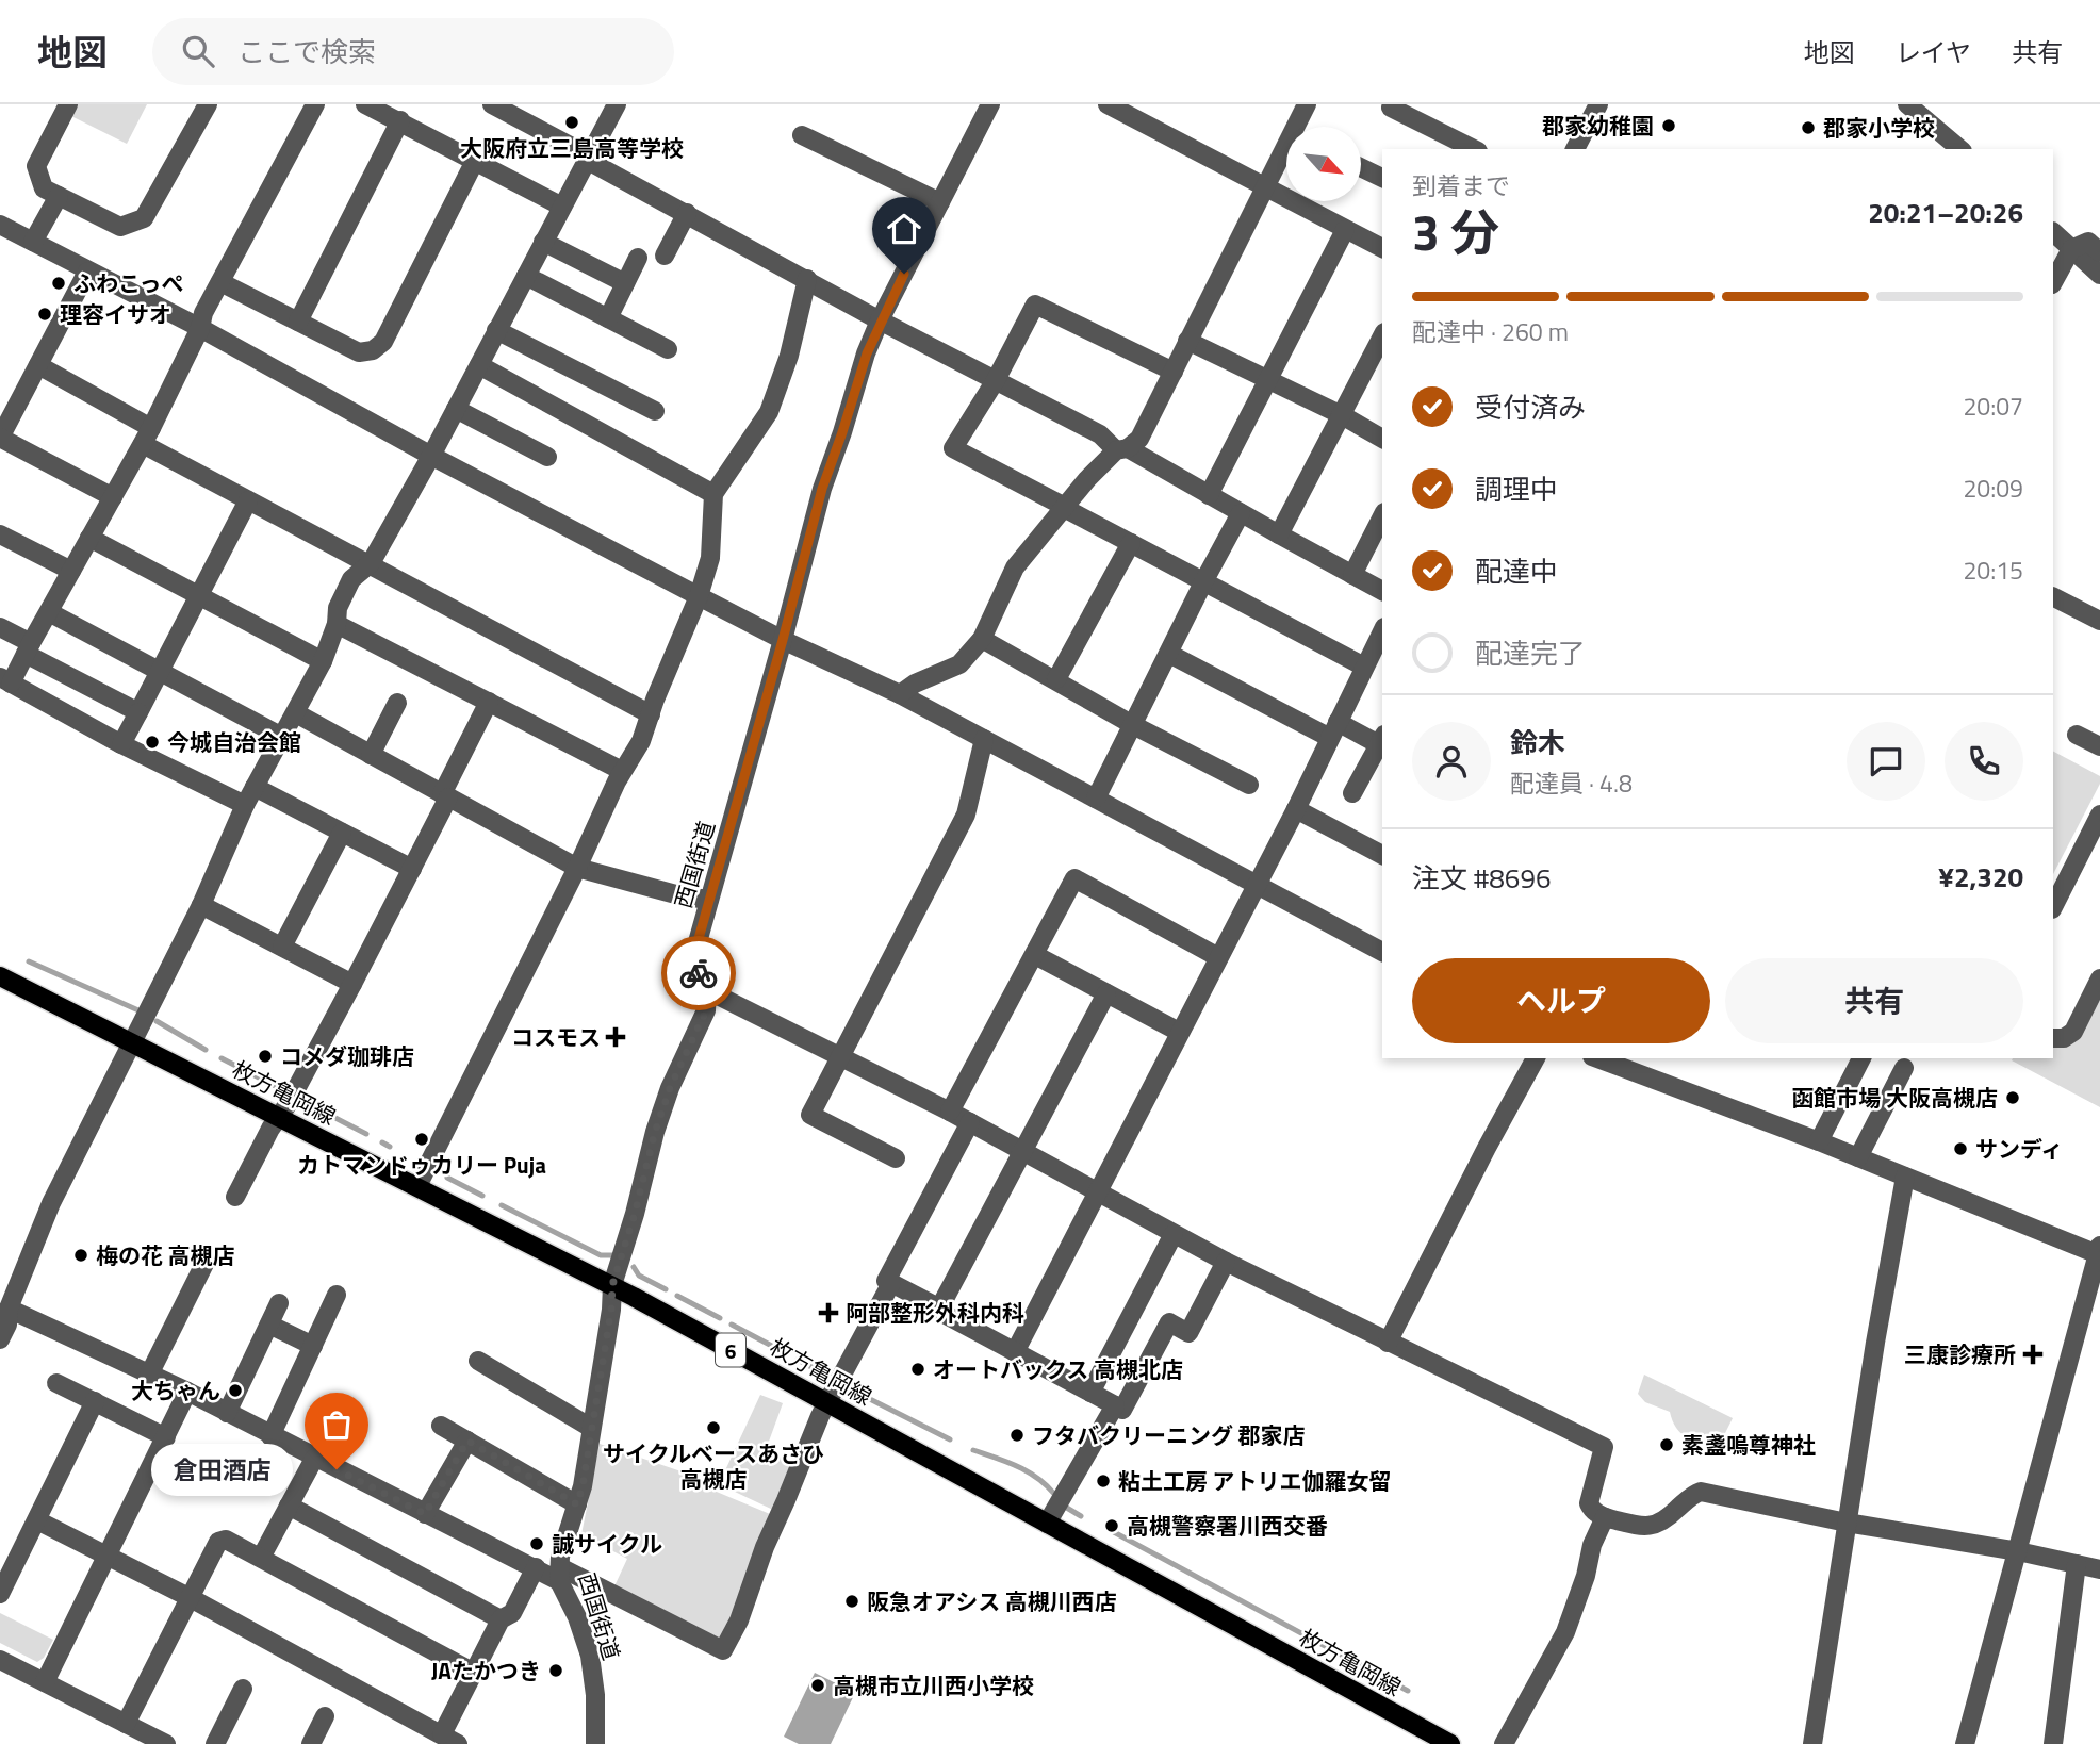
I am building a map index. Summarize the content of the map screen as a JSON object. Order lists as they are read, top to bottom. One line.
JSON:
{"streets":{"main road":["枚方亀岡線","6"],"street":["西国街道"]},"crossings":[["西国街道","枚方亀岡線"]],"places":{"other":["大阪府立三島高等学校","郡家幼稚園","郡家小学校","ふわこっぺ","理容イサオ","今城自治会館","コメダ珈琲店","函館市場 大阪高槻店","カトマンドゥカリー Puja","サンディ","梅の花 高槻店","オートバックス 高槻北店","大ちゃん","サイクルベースあさひ 高槻店","フタバクリーニング 郡家店","素盞嗚尊神社","倉田酒店","粘土工房 アトリエ伽羅女留","高槻警察署川西交番","誠サイクル","阪急オアシス 高槻川西店","JAたかつき","高槻市立川西小学校"],"health":["コスモス","阿部整形外科内科","三康診療所"]},"north":"bottom right","page":{"header":"地図","search":"ここで検索","nav":["地図","レイヤ","共有"],"heading":["3 分","到着まで","20:21–20:26"],"panel":["鈴木","配達員 · 4.8","注文 #8696","¥2,320"],"bar":"配達中 · 260 m","list":[["受付済み","20:07"],["調理中","20:09"],["配達中","20:15"],"配達完了"],"buttons":["ヘルプ","共有"],"bubble":"倉田酒店"}}
